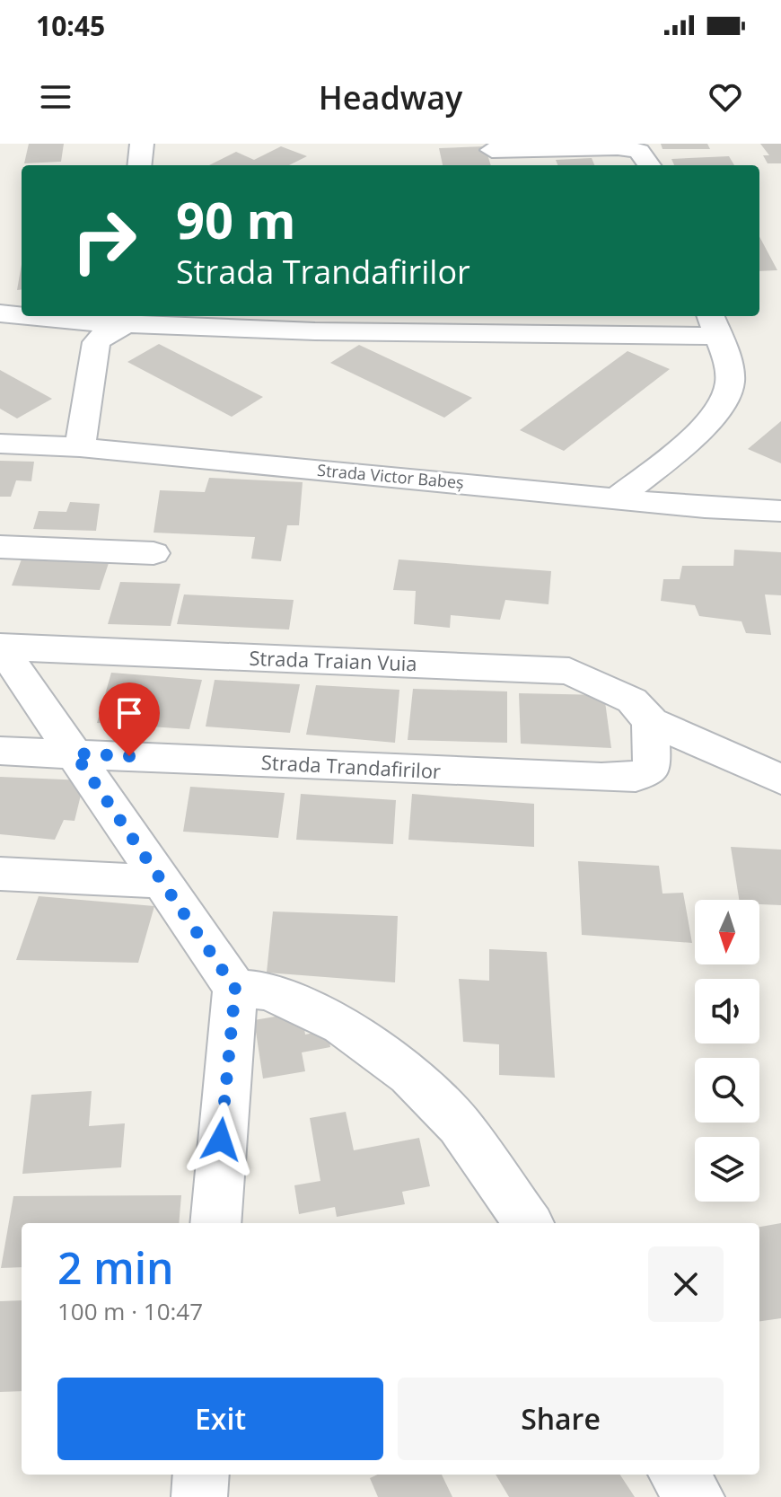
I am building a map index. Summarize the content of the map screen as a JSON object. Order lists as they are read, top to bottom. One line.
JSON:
{"streets":{"street":["Strada Victor Babeș","Strada Traian Vuia","Strada Trandafirilor"]},"crossings":[["Strada Traian Vuia","Strada Trandafirilor"]],"north":"bottom","page":{"status":"10:45","header":"Headway","turn":["90 m","Strada Trandafirilor"],"heading":["2 min","100 m · 10:47"],"buttons":["Exit","Share"]}}
